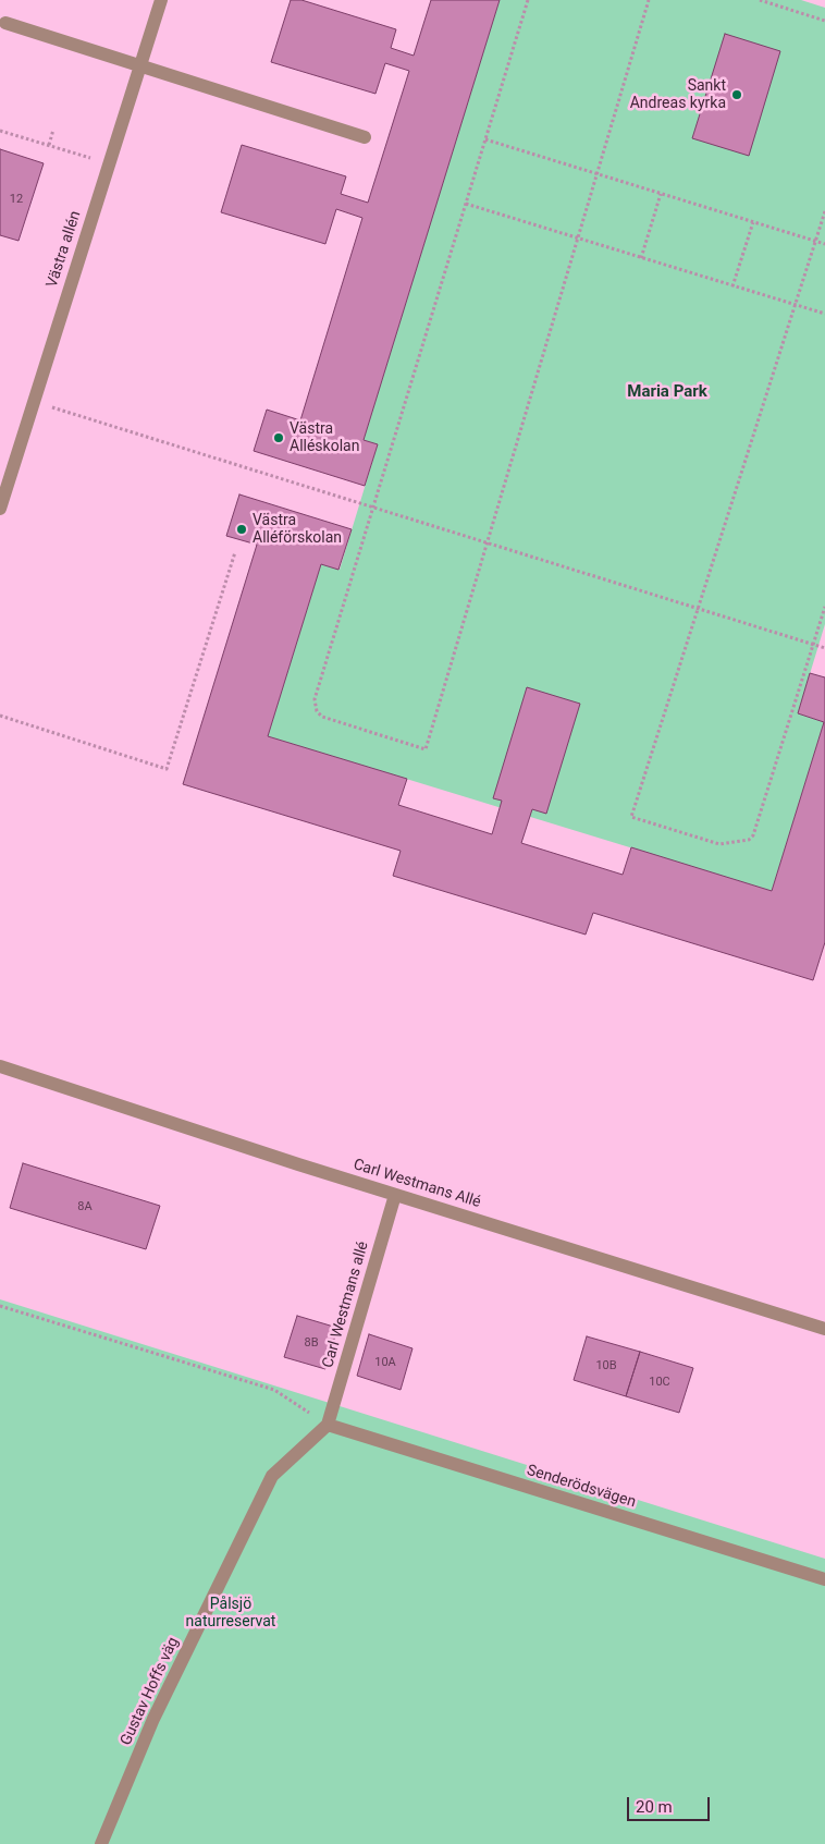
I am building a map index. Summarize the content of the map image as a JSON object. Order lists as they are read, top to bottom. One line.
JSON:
{"streets":{"street":["Västra allén","Carl Westmans Allé","Carl Westmans allé","Senderödsvägen","Gustav Hoffs väg"]},"crossings":[["Carl Westmans Allé","Carl Westmans allé"],["Carl Westmans allé","Senderödsvägen"],["Carl Westmans allé","Gustav Hoffs väg"],["Senderödsvägen","Gustav Hoffs väg"]],"districts":["Maria Park"],"parks":["Pålsjö naturreservat"],"places":["Sankt Andreas kyrka","Västra Alléskolan","Västra Alléförskolan"],"house_numbers":["12","8A","8B","10A","10B","10C"],"scale_bar":"20 m"}
